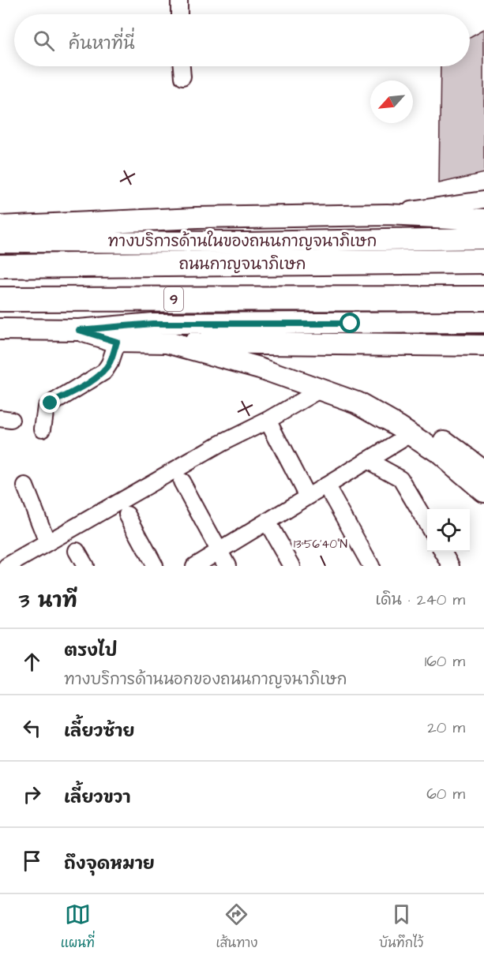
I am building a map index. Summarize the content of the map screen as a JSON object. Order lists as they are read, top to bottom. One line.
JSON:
{"streets":{"highway":["ถนนกาญจนาภิเษก","9"],"main road":["ทางบริการด้านในของถนนกาญจนาภิเษก"]},"north":"bottom left","page":{"search":"ค้นหาที่นี่","heading":["3 นาที","เดิน · 240 m"],"list":[["ตรงไป","ทางบริการด้านนอกของถนนกาญจนาภิเษก","160 m"],["เลี้ยวซ้าย","20 m"],["เลี้ยวขวา","60 m"],"ถึงจุดหมาย"],"nav":["แผนที่","เส้นทาง","บันทึกไว้"]},"coordinates":["13°56'40\"N"]}
